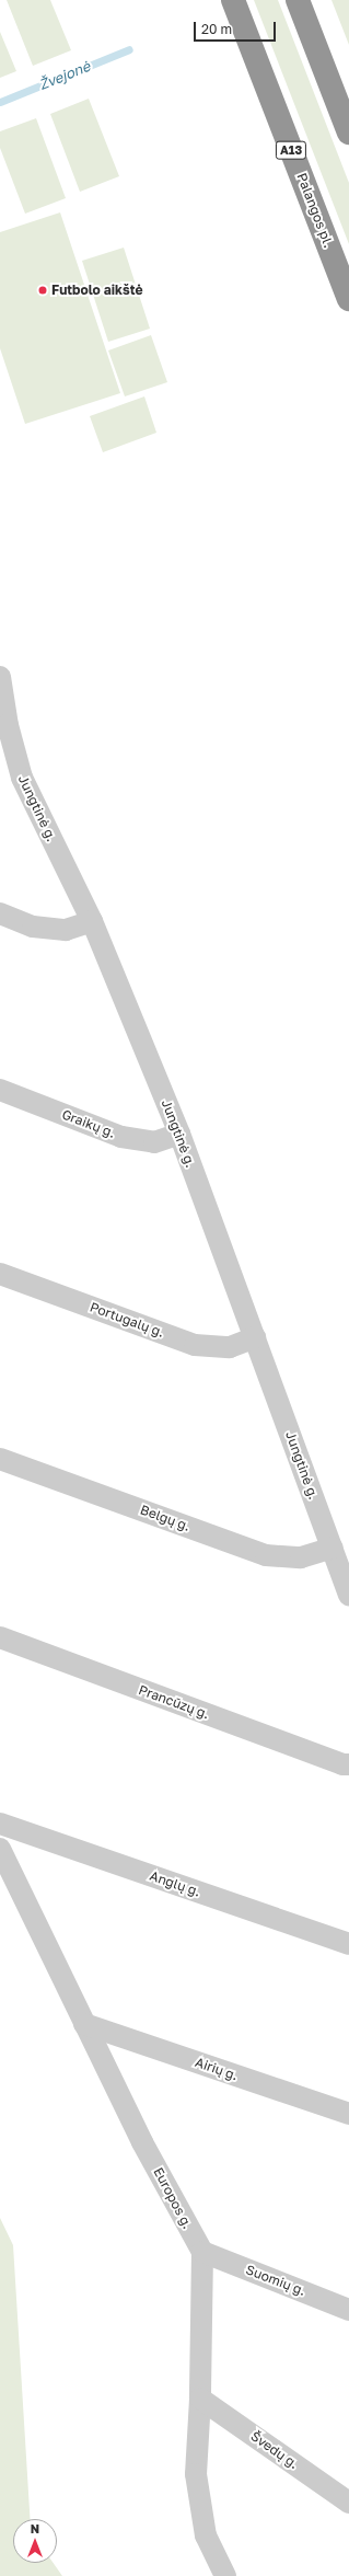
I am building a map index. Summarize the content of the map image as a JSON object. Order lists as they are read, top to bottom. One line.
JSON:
{"streets":{"highway":["A13","Palangos pl."],"street":["Jungtinė g.","Graikų g.","Portugalų g.","Belgų g.","Prancūzų g.","Anglų g.","Airių g.","Europos g.","Suomių g.","Švedų g."]},"crossings":[["Jungtinė g.","Graikų g."],["Jungtinė g.","Portugalų g."],["Jungtinė g.","Belgų g."],["Airių g.","Europos g."],["Europos g.","Suomių g."],["Europos g.","Švedų g."]],"water":["Žvejonė"],"places":["Futbolo aikštė"],"scale_bar":"20 m","north":"top"}
